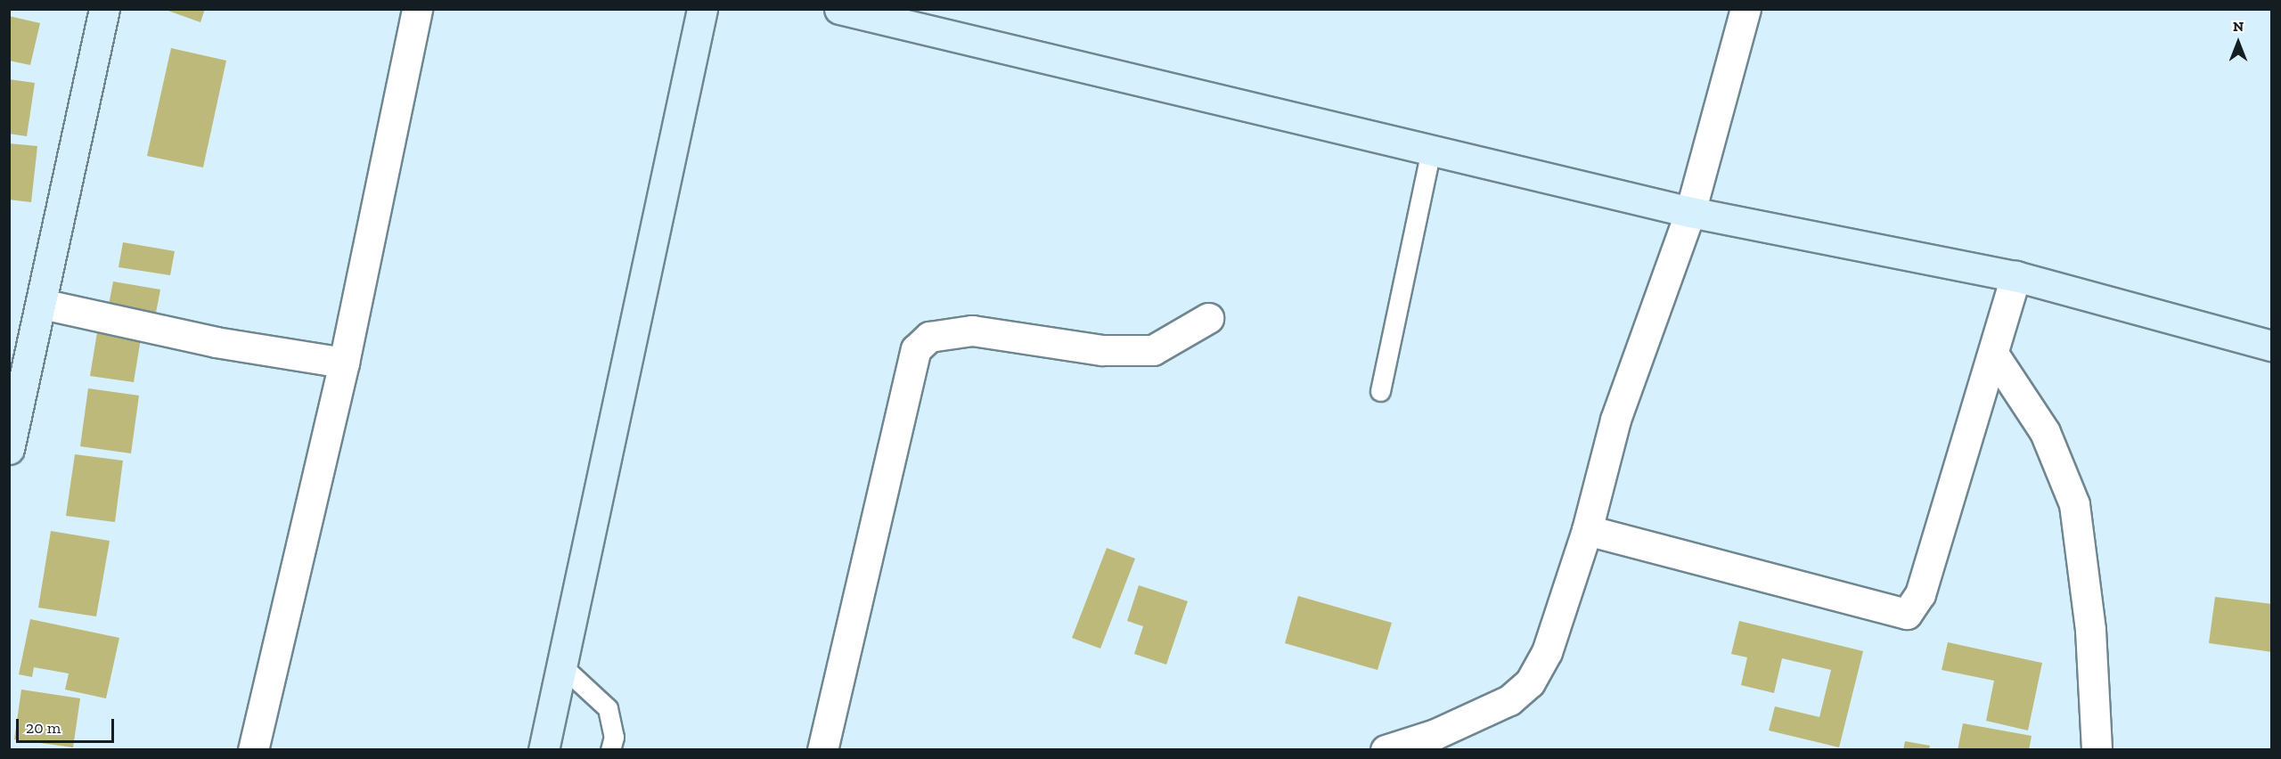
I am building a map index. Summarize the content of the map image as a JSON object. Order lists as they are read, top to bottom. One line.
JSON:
{"scale_bar":"20 m","north":"top"}
